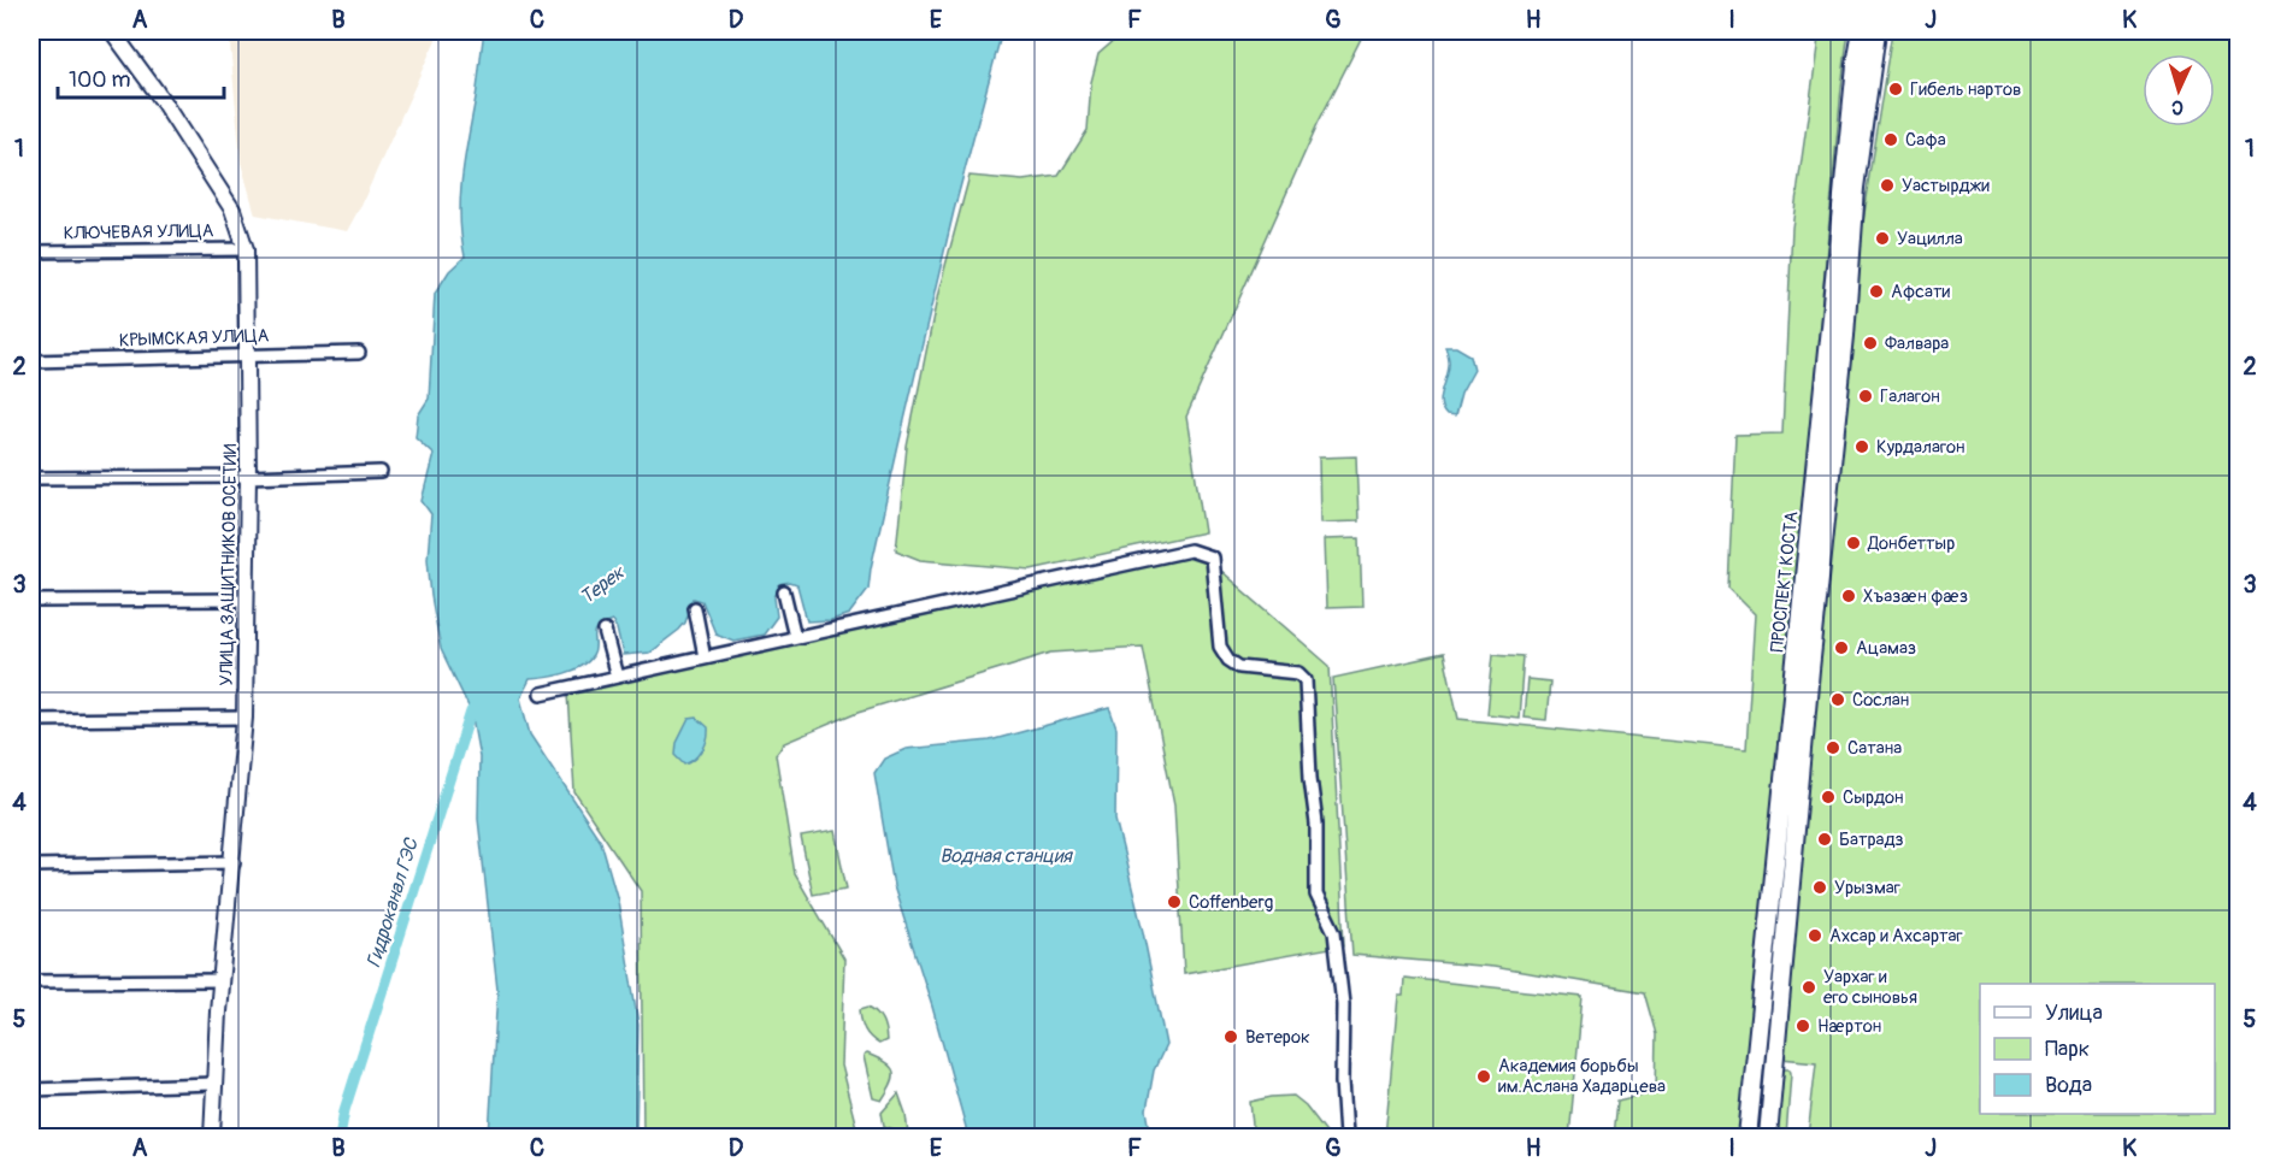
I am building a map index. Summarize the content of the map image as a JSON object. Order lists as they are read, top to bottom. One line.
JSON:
{"streets":{"main road":["ПРОСПЕКТ КОСТА"],"street":["КЛЮЧЕВАЯ УЛИЦА","КРЫМСКАЯ УЛИЦА","УЛИЦА ЗАЩИТНИКОВ ОСЕТИИ"]},"crossings":[["КЛЮЧЕВАЯ УЛИЦА","УЛИЦА ЗАЩИТНИКОВ ОСЕТИИ"],["КРЫМСКАЯ УЛИЦА","УЛИЦА ЗАЩИТНИКОВ ОСЕТИИ"]],"water":["Терек","Водная станция","Гидроканал ГЭС"],"places":["Гибель нартов","Сафа","Уастырджи","Уацилла","Афсати","Фалвара","Галагон","Курдалагон","Донбеттыр","Хъазæн фæз","Ацамаз","Сослан","Сатана","Сырдон","Батрадз","Урызмаг","Coffenberg","Ахсар и Ахсартаг","Уархаг и его сыновья","Нæртон","Ветерок","Академия борьбы им.Аслана Хадарцева"],"legend":["Улица","Парк","Вода"],"scale_bar":"100 m","north":"bottom","grid":{"columns":["A","B","C","D","E","F","G","H","I","J","K"],"rows":["1","2","3","4","5"]}}
